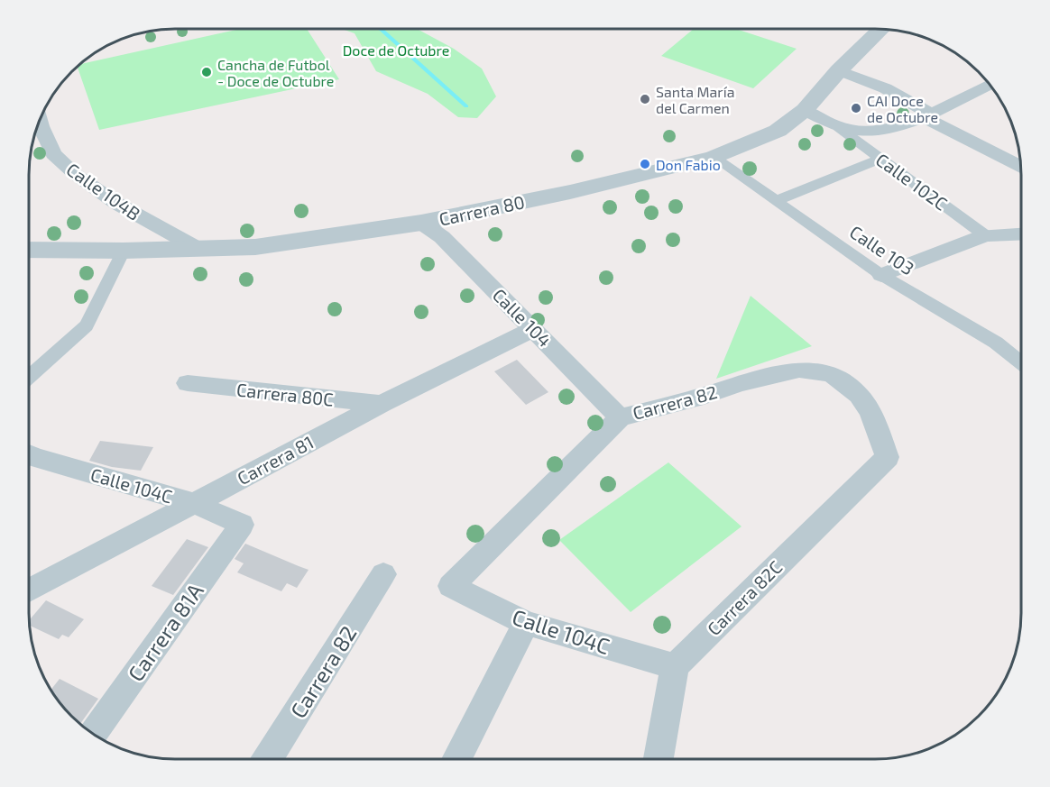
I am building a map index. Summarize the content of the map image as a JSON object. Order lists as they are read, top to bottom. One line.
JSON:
{"streets":{"street":["Calle 102C","Calle 104B","Carrera 80","Calle 103","Calle 104","Carrera 80C","Carrera 82","Carrera 81","Calle 104C","Carrera 82C","Carrera 81A"]},"crossings":[["Calle 104B","Carrera 80"],["Carrera 80","Calle 103"],["Carrera 80","Calle 104"],["Calle 104","Carrera 82"],["Calle 104","Carrera 81"],["Carrera 80C","Carrera 81"],["Carrera 82","Calle 104C"],["Carrera 82","Carrera 82C"],["Carrera 81","Calle 104C"],["Calle 104C","Carrera 82C"],["Calle 104C","Carrera 81A"]],"parks":["Doce de Octubre"],"places":["Cancha de Futbol - Doce de Octubre","Santa María del Carmen","CAI Doce de Octubre","Don Fabio"]}
